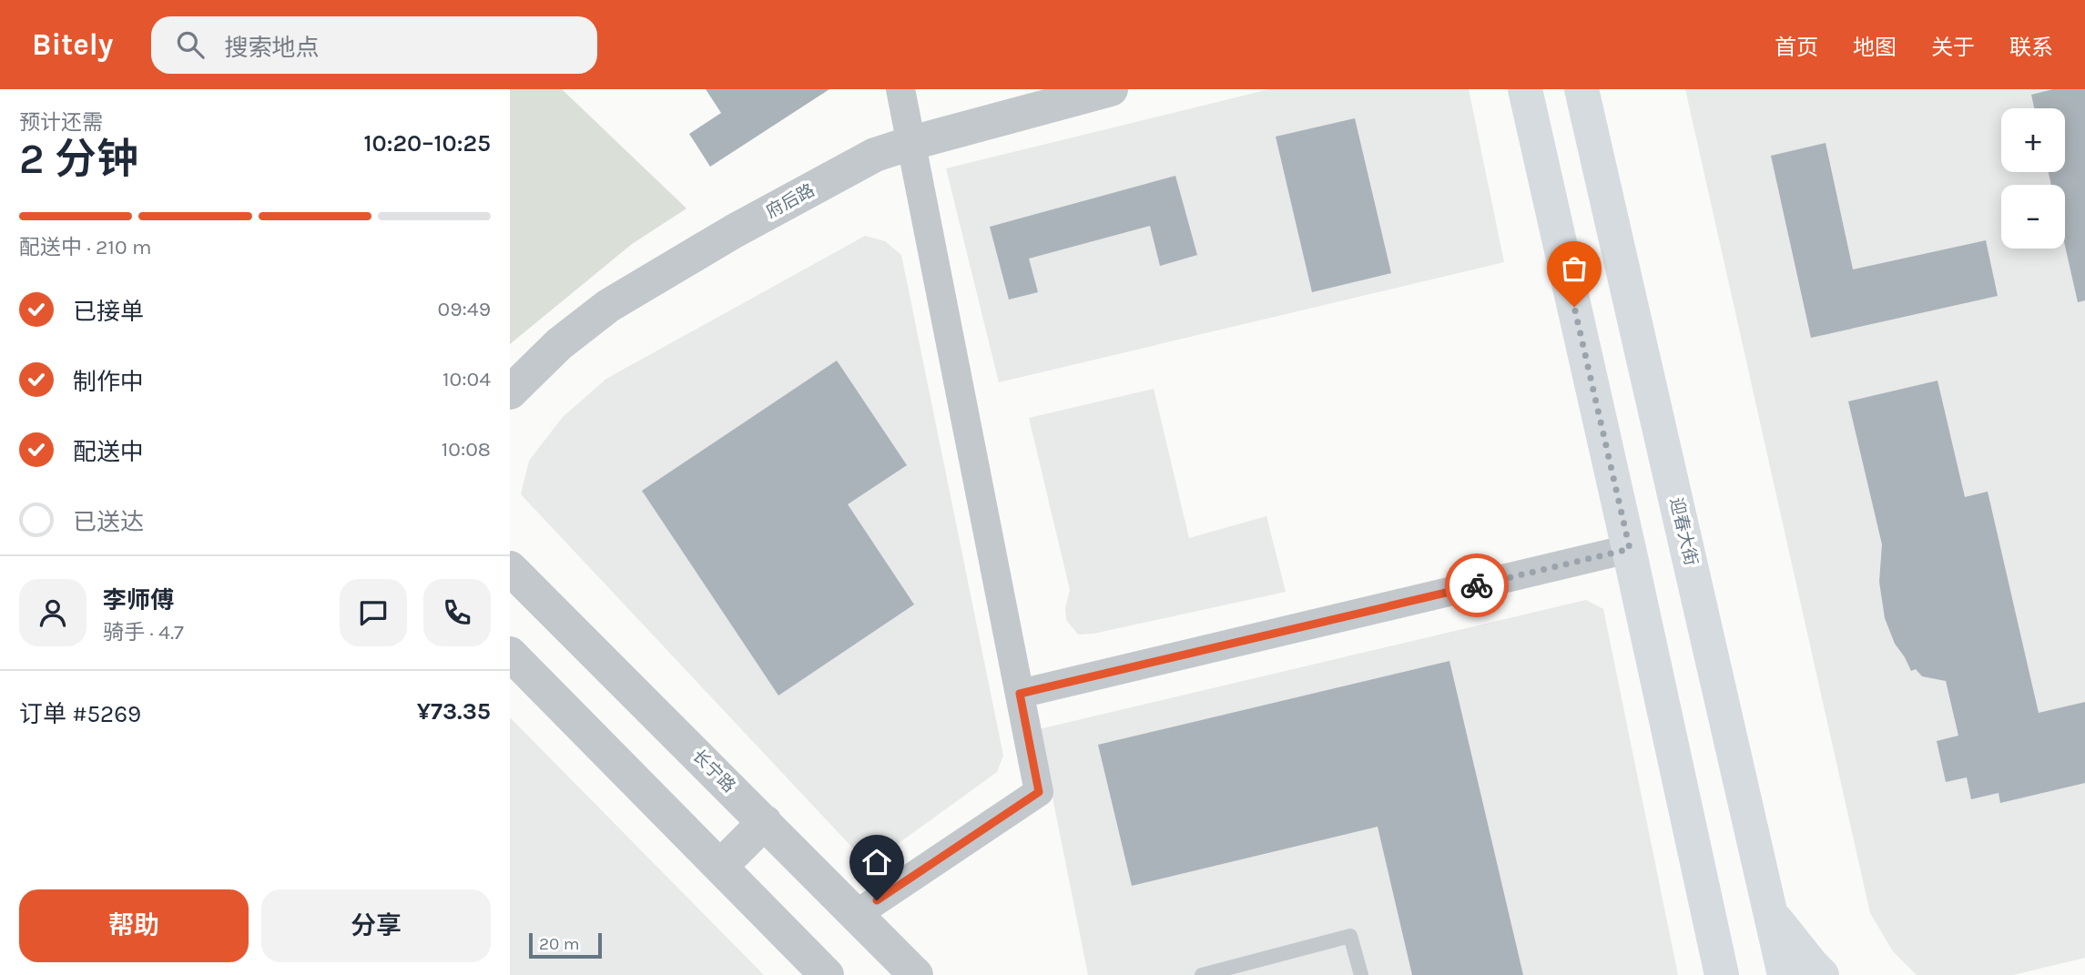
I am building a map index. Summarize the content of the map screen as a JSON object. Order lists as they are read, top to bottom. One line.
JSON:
{"streets":{"main road":["迎春大街"],"street":["府后路","长宁路"]},"scale_bar":"20 m","page":{"header":"Bitely","search":"搜索地点","nav":["首页","地图","关于","联系"],"heading":["2 分钟","预计还需","10:20–10:25"],"panel":["李师傅","骑手 · 4.7","订单 #5269","¥73.35"],"map_buttons":["+","−"],"bar":"配送中 · 210 m","list":[["已接单","09:49"],["制作中","10:04"],["配送中","10:08"],"已送达"],"buttons":["帮助","分享"],"scale":"20 m"}}
